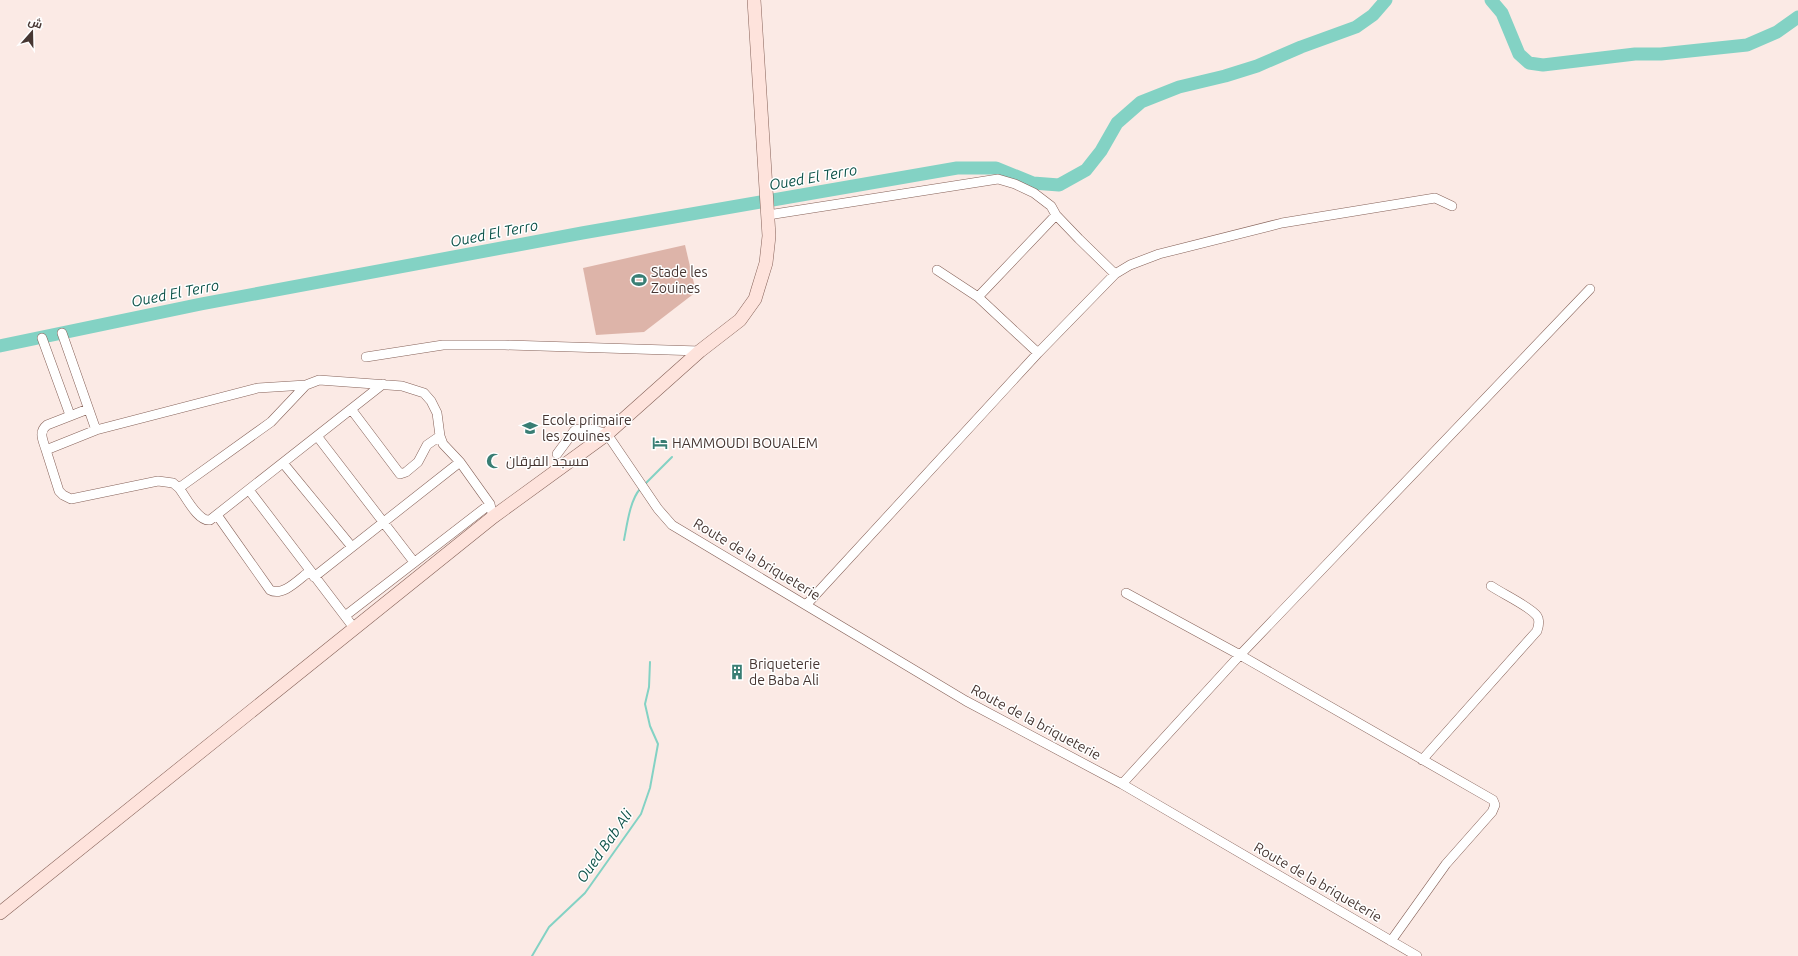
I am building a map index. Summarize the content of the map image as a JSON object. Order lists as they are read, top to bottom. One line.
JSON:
{"streets":{"street":["Route de la briqueterie"]},"water":["Oued El Terro","Oued Bab Ali"],"places":{"sports":["Stade les Zouines"],"school or university":["Ecole primaire les zouines"],"hotel":["HAMMOUDI BOUALEM"],"mosque":["مسجد الفرقان"],"building":["Briqueterie de Baba Ali"]},"north":"top"}
